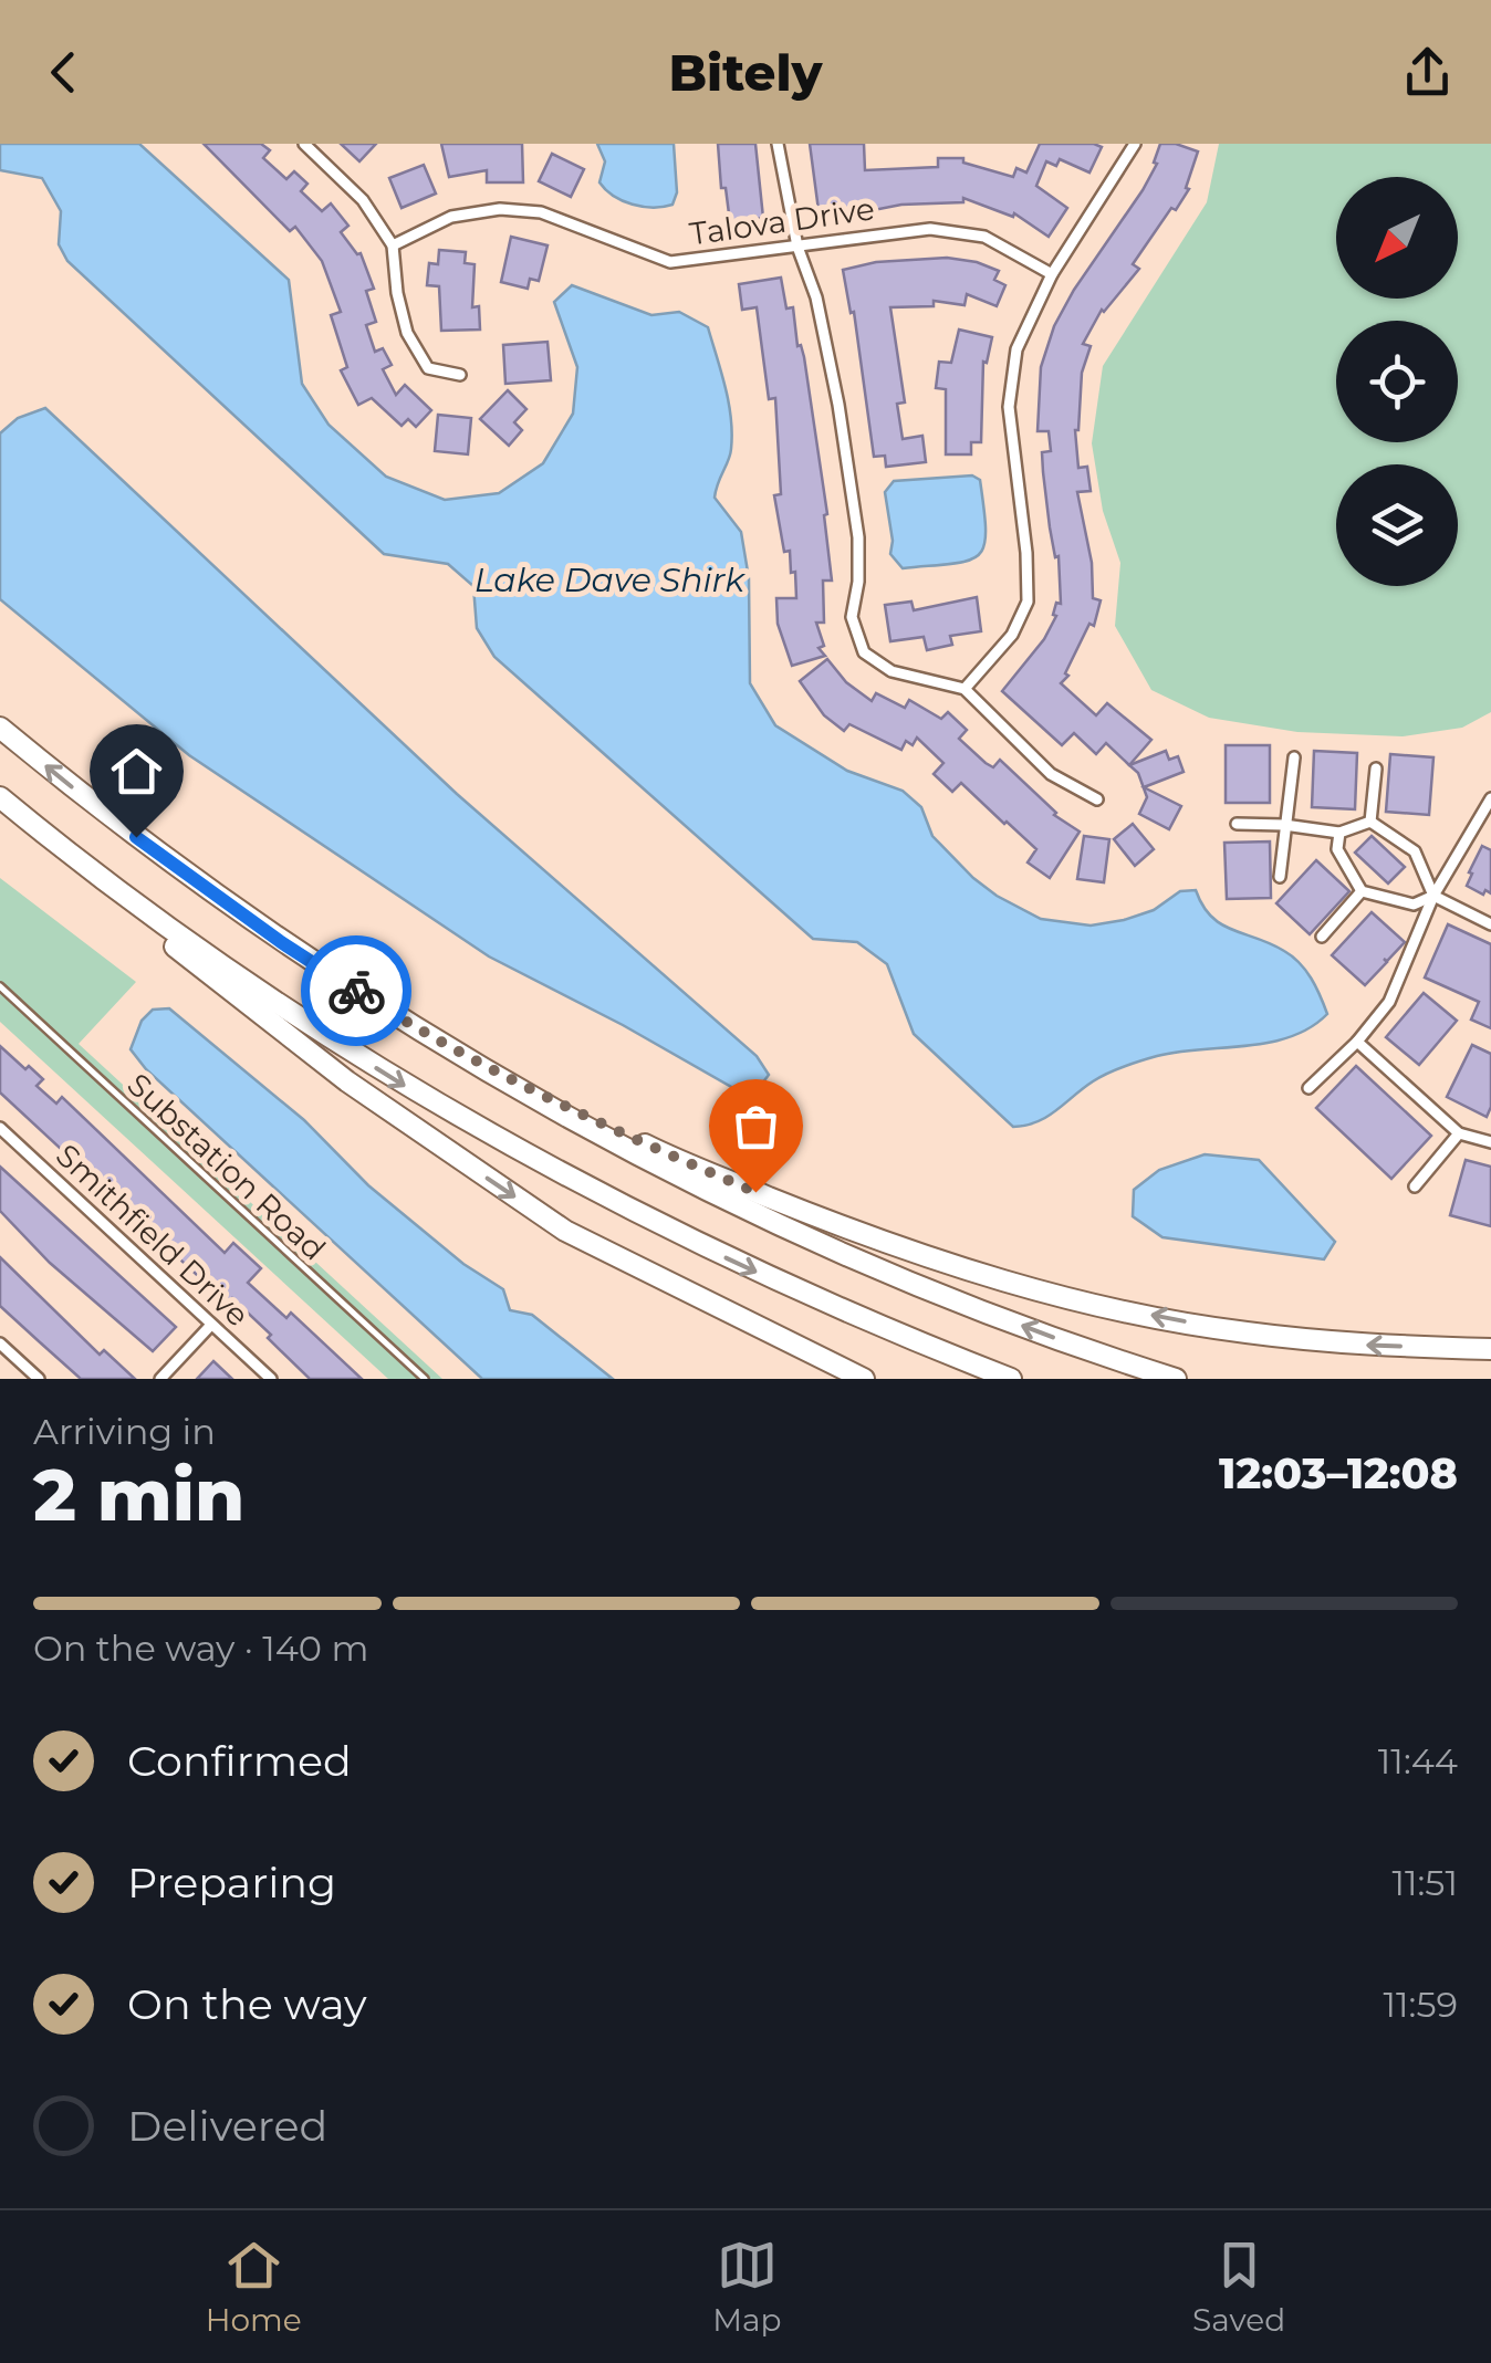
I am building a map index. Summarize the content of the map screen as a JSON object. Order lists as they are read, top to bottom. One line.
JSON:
{"streets":{"street":["Talova Drive","Smithfield Drive"],"lane":["Substation Road"]},"water":["Lake Dave Shirk"],"north":"bottom left","page":{"header":"Bitely","heading":["2 min","Arriving in","12:03–12:08"],"bar":"On the way · 140 m","list":[["Confirmed","11:44"],["Preparing","11:51"],["On the way","11:59"],"Delivered"],"tabs":["Home","Map","Saved"]}}
